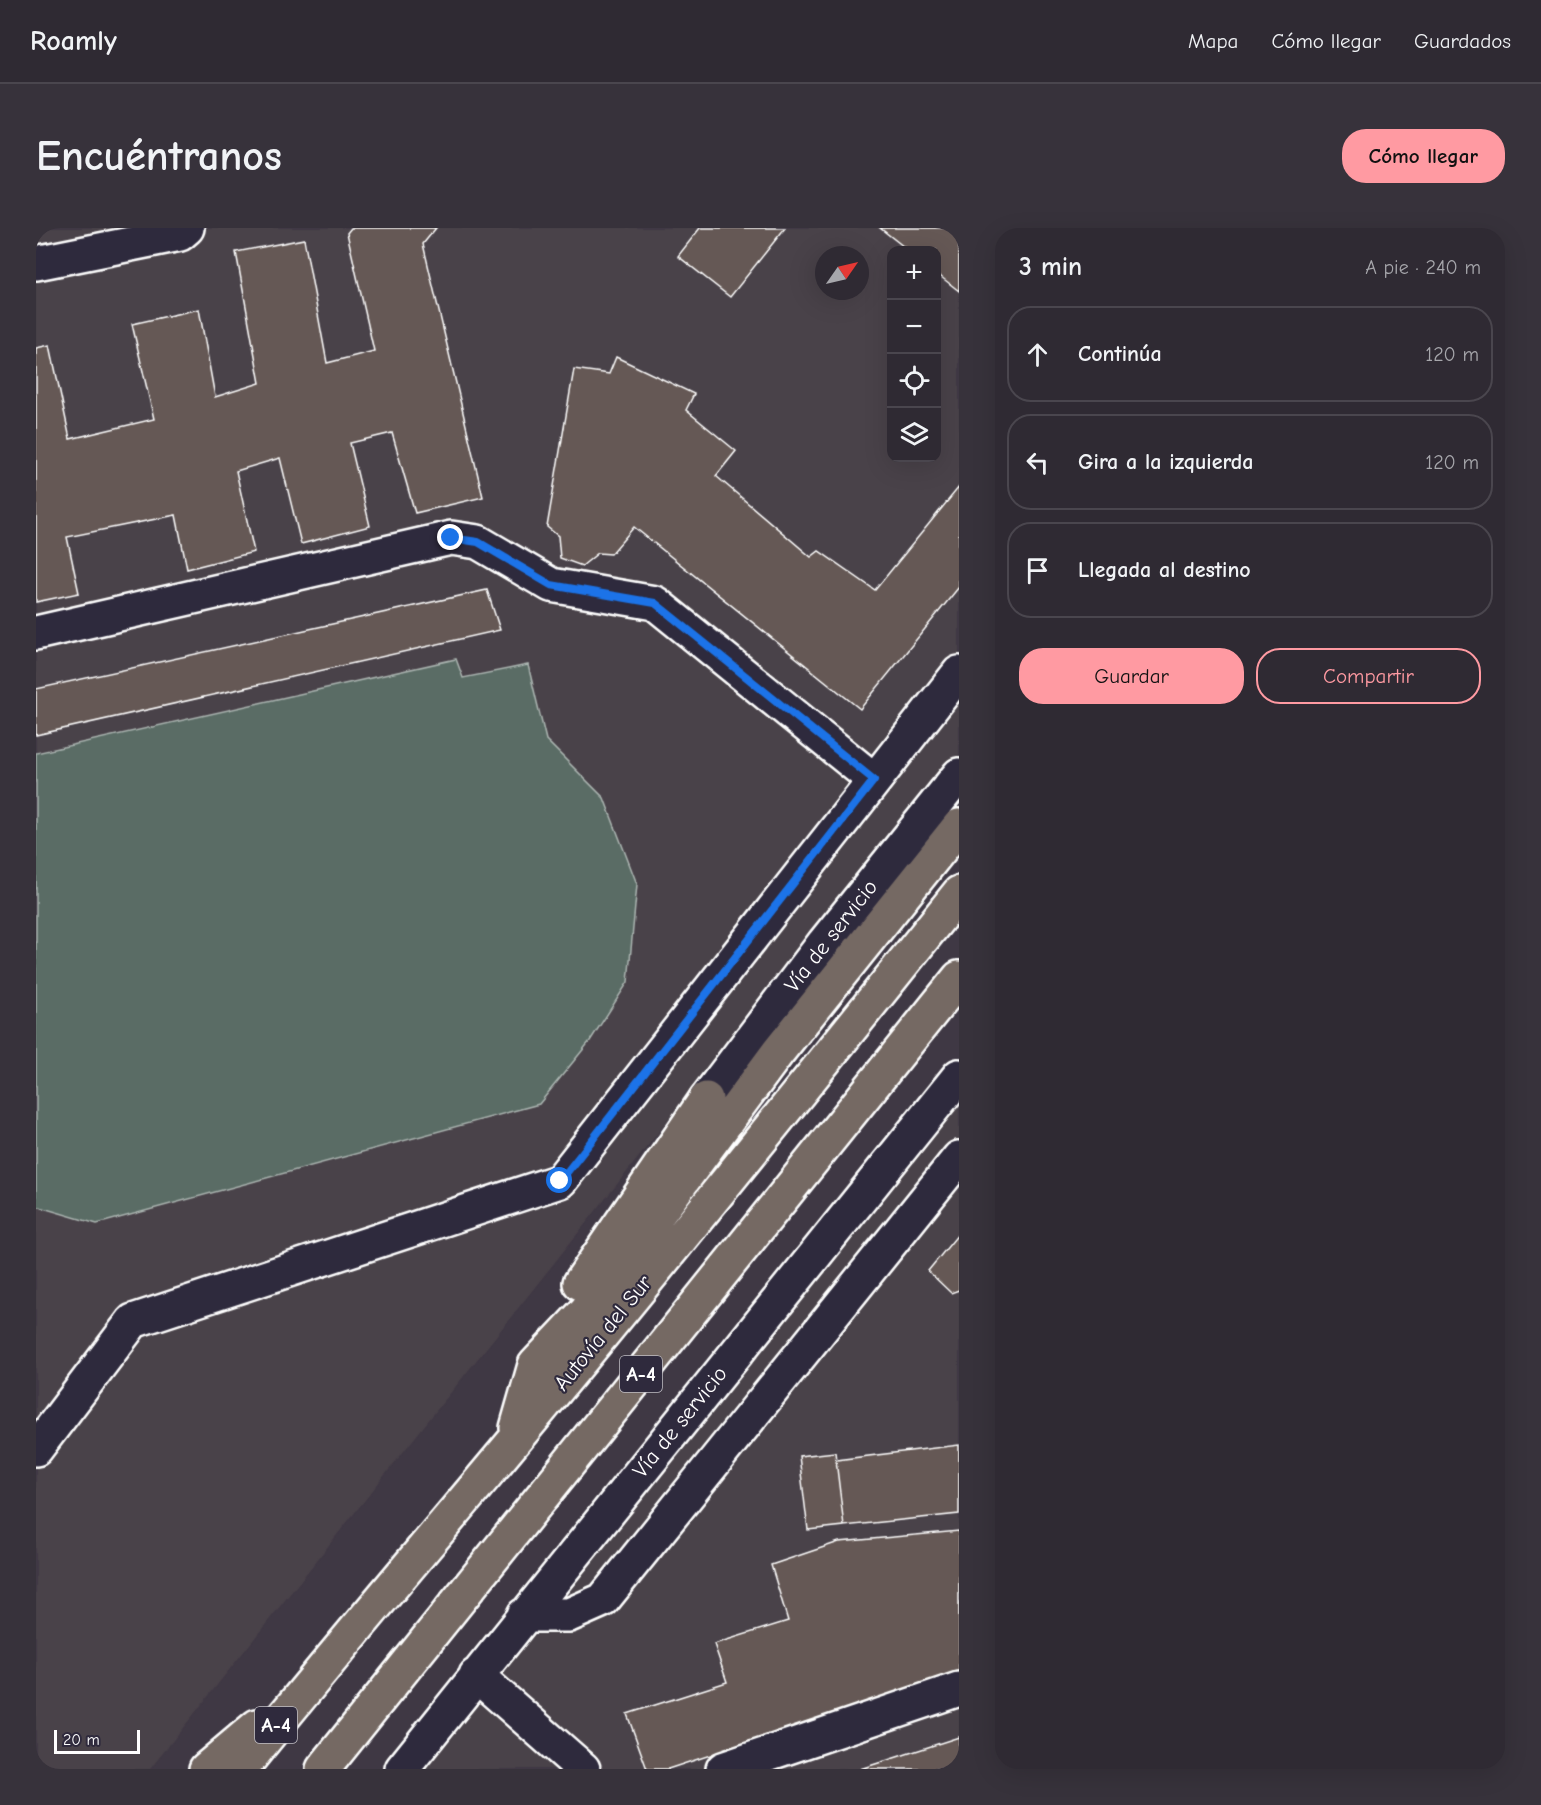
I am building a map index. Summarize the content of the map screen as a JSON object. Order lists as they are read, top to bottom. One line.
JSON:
{"streets":{"highway":["Autovía del Sur","A-4"],"street":["Vía de servicio"]},"scale_bar":"20 m","north":"top right","page":{"header":"Roamly","nav":["Mapa","Cómo llegar","Guardados"],"buttons":["Cómo llegar",["Guardar","Compartir"]],"title":"Encuéntranos","heading":["3 min","A pie · 240 m"],"map_buttons":["+","−"],"list":[["Continúa","120 m"],["Gira a la izquierda","120 m"],"Llegada al destino"],"scale":"20 m"}}
